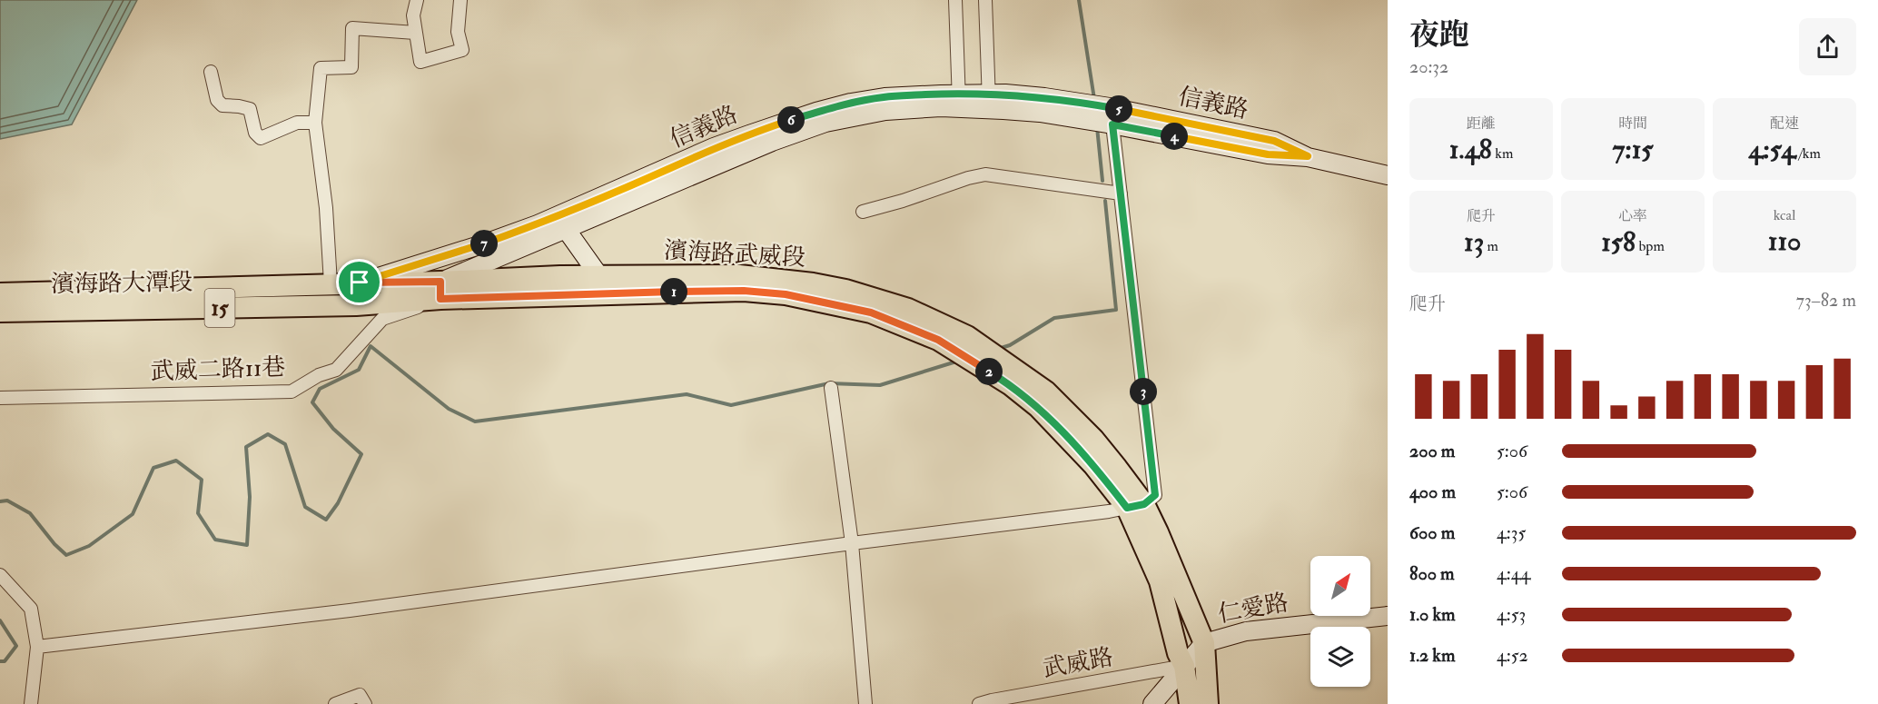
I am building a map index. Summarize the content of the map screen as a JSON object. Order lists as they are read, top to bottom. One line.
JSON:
{"streets":{"main road":["信義路","濱海路武威段","濱海路大潭段","15","仁愛路"],"street":["武威二路11巷","武威路"]},"crossings":[["信義路","濱海路武威段"],["信義路","濱海路大潭段"],["信義路","武威二路11巷"],["濱海路武威段","濱海路大潭段"],["濱海路武威段","武威二路11巷"],["濱海路武威段","仁愛路"],["濱海路武威段","武威路"],["濱海路大潭段","武威二路11巷"],["仁愛路","武威路"]],"north":"top right","page":{"heading":["夜跑","20:32"],"stats":[["距離","1.48 km"],["時間","7:15"],["配速","4:54 /km"],["爬升","13 m"],["心率","158 bpm"],["kcal","110"]],"pins":["5","6","4","7","1","2","3"],"chart":["爬升","73–82 m"],"list":[{"name":"200 m","note":"5:06"},{"name":"400 m","note":"5:06"},{"name":"600 m","note":"4:35"},{"name":"800 m","note":"4:44"},{"name":"1.0 km","note":"4:53"},{"name":"1.2 km","note":"4:52"}]}}
